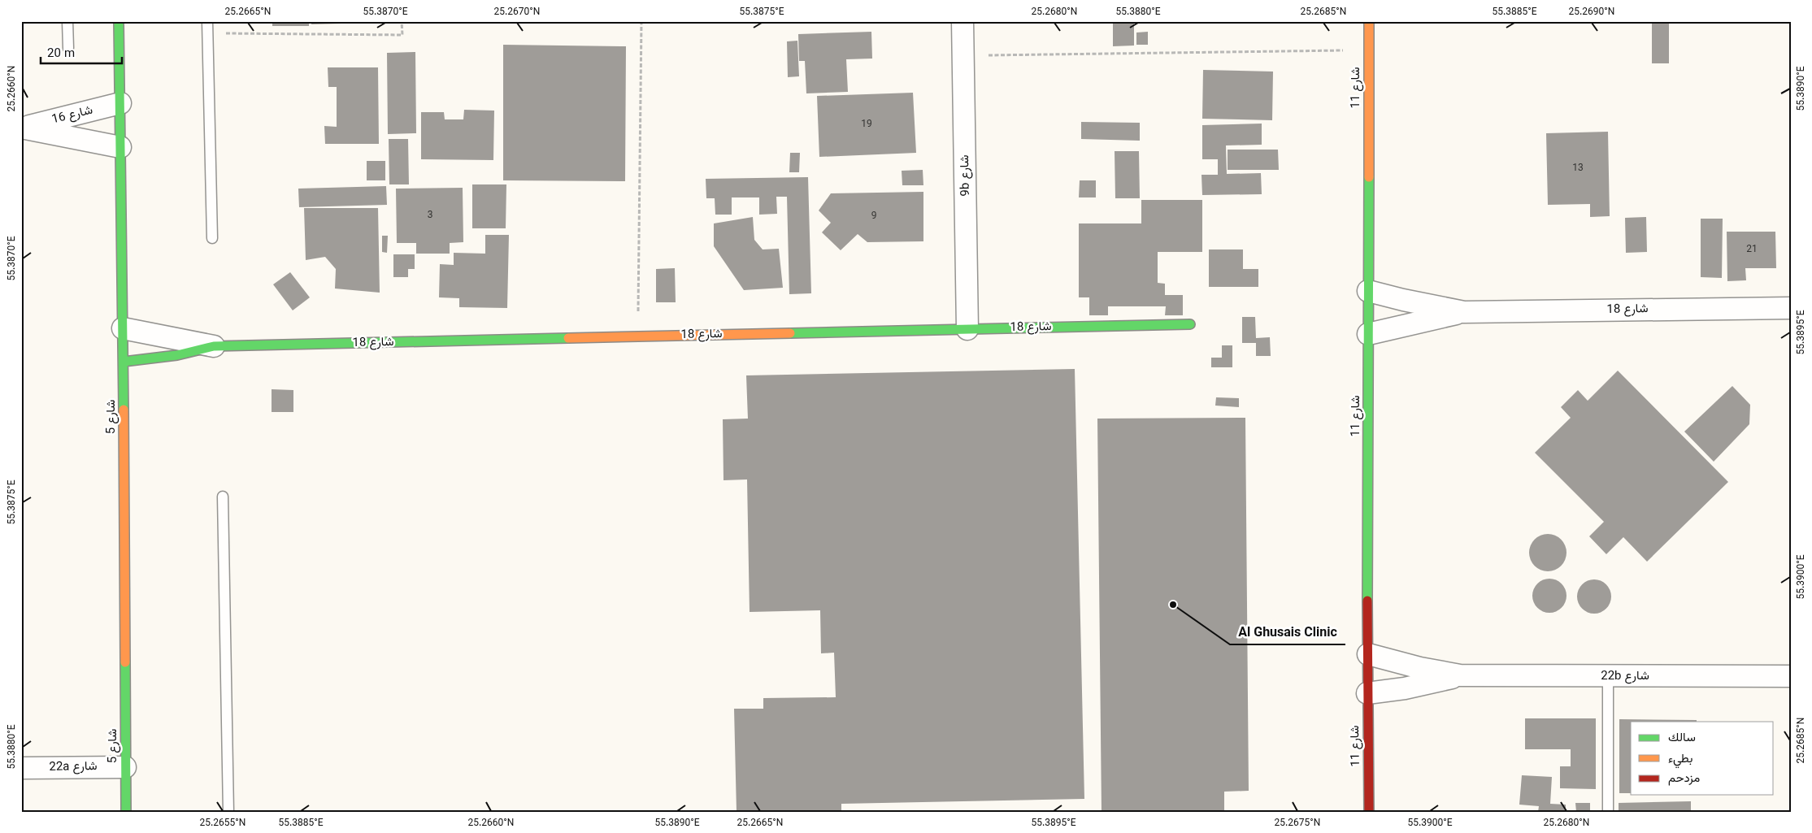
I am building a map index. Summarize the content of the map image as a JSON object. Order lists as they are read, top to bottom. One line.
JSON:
{"streets":{"street":["شارع 11","شارع 16","9b شارع","شارع 18","شارع 5","22b شارع","22a شارع"]},"crossings":[["شارع 11","شارع 18"],["شارع 11","22b شارع"],["شارع 16","شارع 5"],["9b شارع","شارع 18"],["شارع 18","شارع 5"],["شارع 5","22a شارع"]],"places":["Al Ghusais Clinic"],"house_numbers":["19","13","3","9","21"],"legend":["سالك","بطيء","مزدحم"],"scale_bar":"20 m","coordinates":["25.2665°N","55.3870°E","25.2670°N","55.3875°E","25.2680°N","55.3880°E","25.2685°N","55.3885°E","25.2690°N","55.3890°E","25.2660°N","55.3895°E","55.3900°E","25.2655°N","25.2675°N"]}
